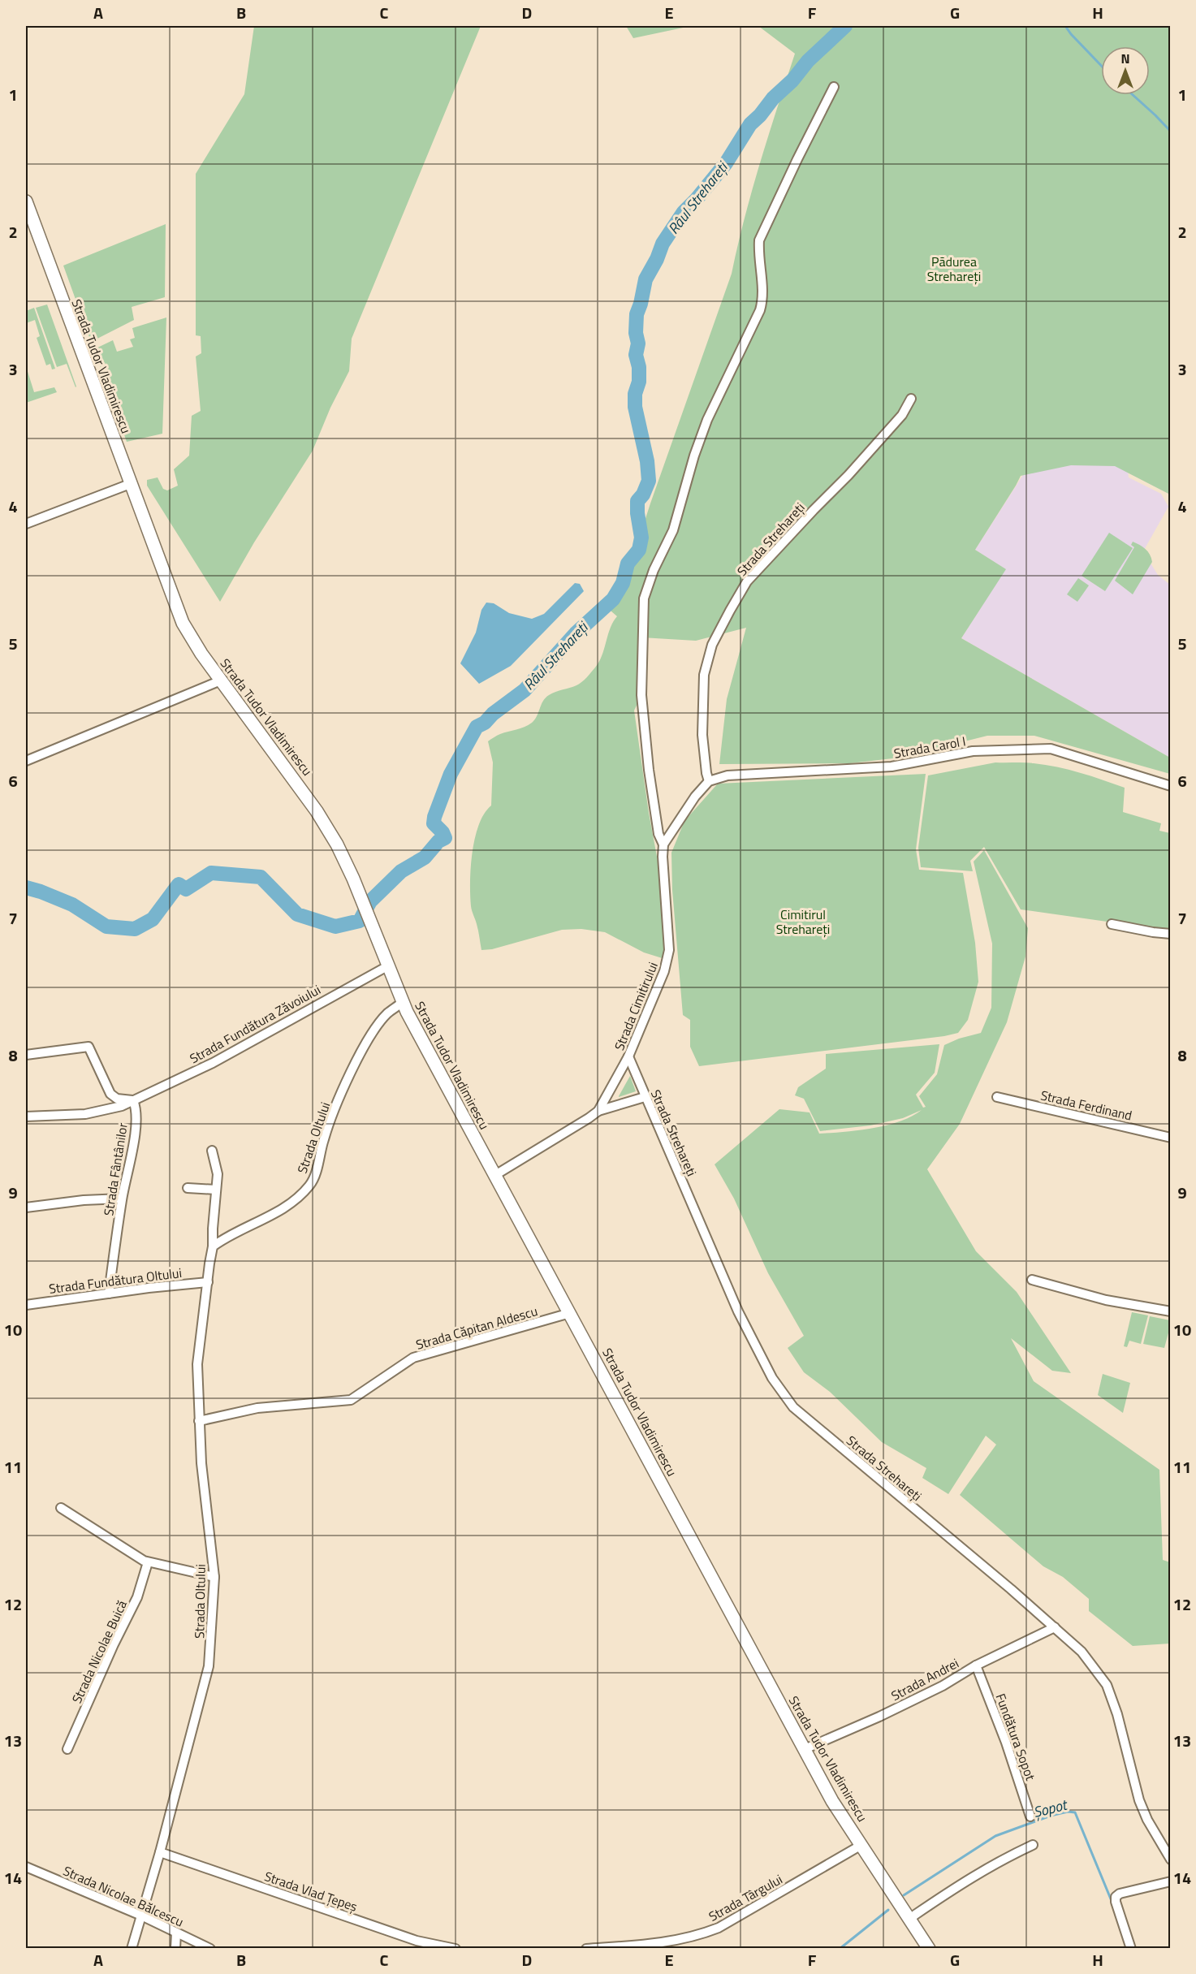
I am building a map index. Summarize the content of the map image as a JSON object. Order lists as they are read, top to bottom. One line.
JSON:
{"streets":{"main road":["Strada Tudor Vladimirescu"],"street":["Strada Strehareți","Strada Carol I","Strada Cimitirului","Strada Fundătura Zăvoiului","Strada Ferdinand","Strada Oltului","Strada Fântânilor","Strada Fundătura Oltului","Strada Căpitan Aldescu","Strada Nicolae Buică","Strada Andrei","Fundătura Sopot","Strada Vlad Țepeș","Strada Nicolae Bălcescu","Strada Târgului"]},"crossings":[["Strada Tudor Vladimirescu","Strada Cimitirului"],["Strada Tudor Vladimirescu","Strada Fundătura Zăvoiului"],["Strada Tudor Vladimirescu","Strada Oltului"],["Strada Tudor Vladimirescu","Strada Căpitan Aldescu"],["Strada Tudor Vladimirescu","Strada Andrei"],["Strada Tudor Vladimirescu","Strada Târgului"],["Strada Strehareți","Strada Carol I"],["Strada Strehareți","Strada Cimitirului"],["Strada Strehareți","Strada Andrei"],["Strada Fundătura Zăvoiului","Strada Fântânilor"],["Strada Oltului","Strada Fundătura Oltului"],["Strada Oltului","Strada Căpitan Aldescu"],["Strada Oltului","Strada Vlad Țepeș"],["Strada Oltului","Strada Nicolae Bălcescu"],["Strada Fântânilor","Strada Fundătura Oltului"],["Strada Andrei","Fundătura Sopot"]],"water":["Râul Strehareți","Șopot"],"parks":["Pădurea Strehareți","Cimitirul Strehareți"],"north":"top","grid":{"columns":["A","B","C","D","E","F","G","H"],"rows":["1","2","3","4","5","6","7","8","9","10","11","12","13","14"]}}
